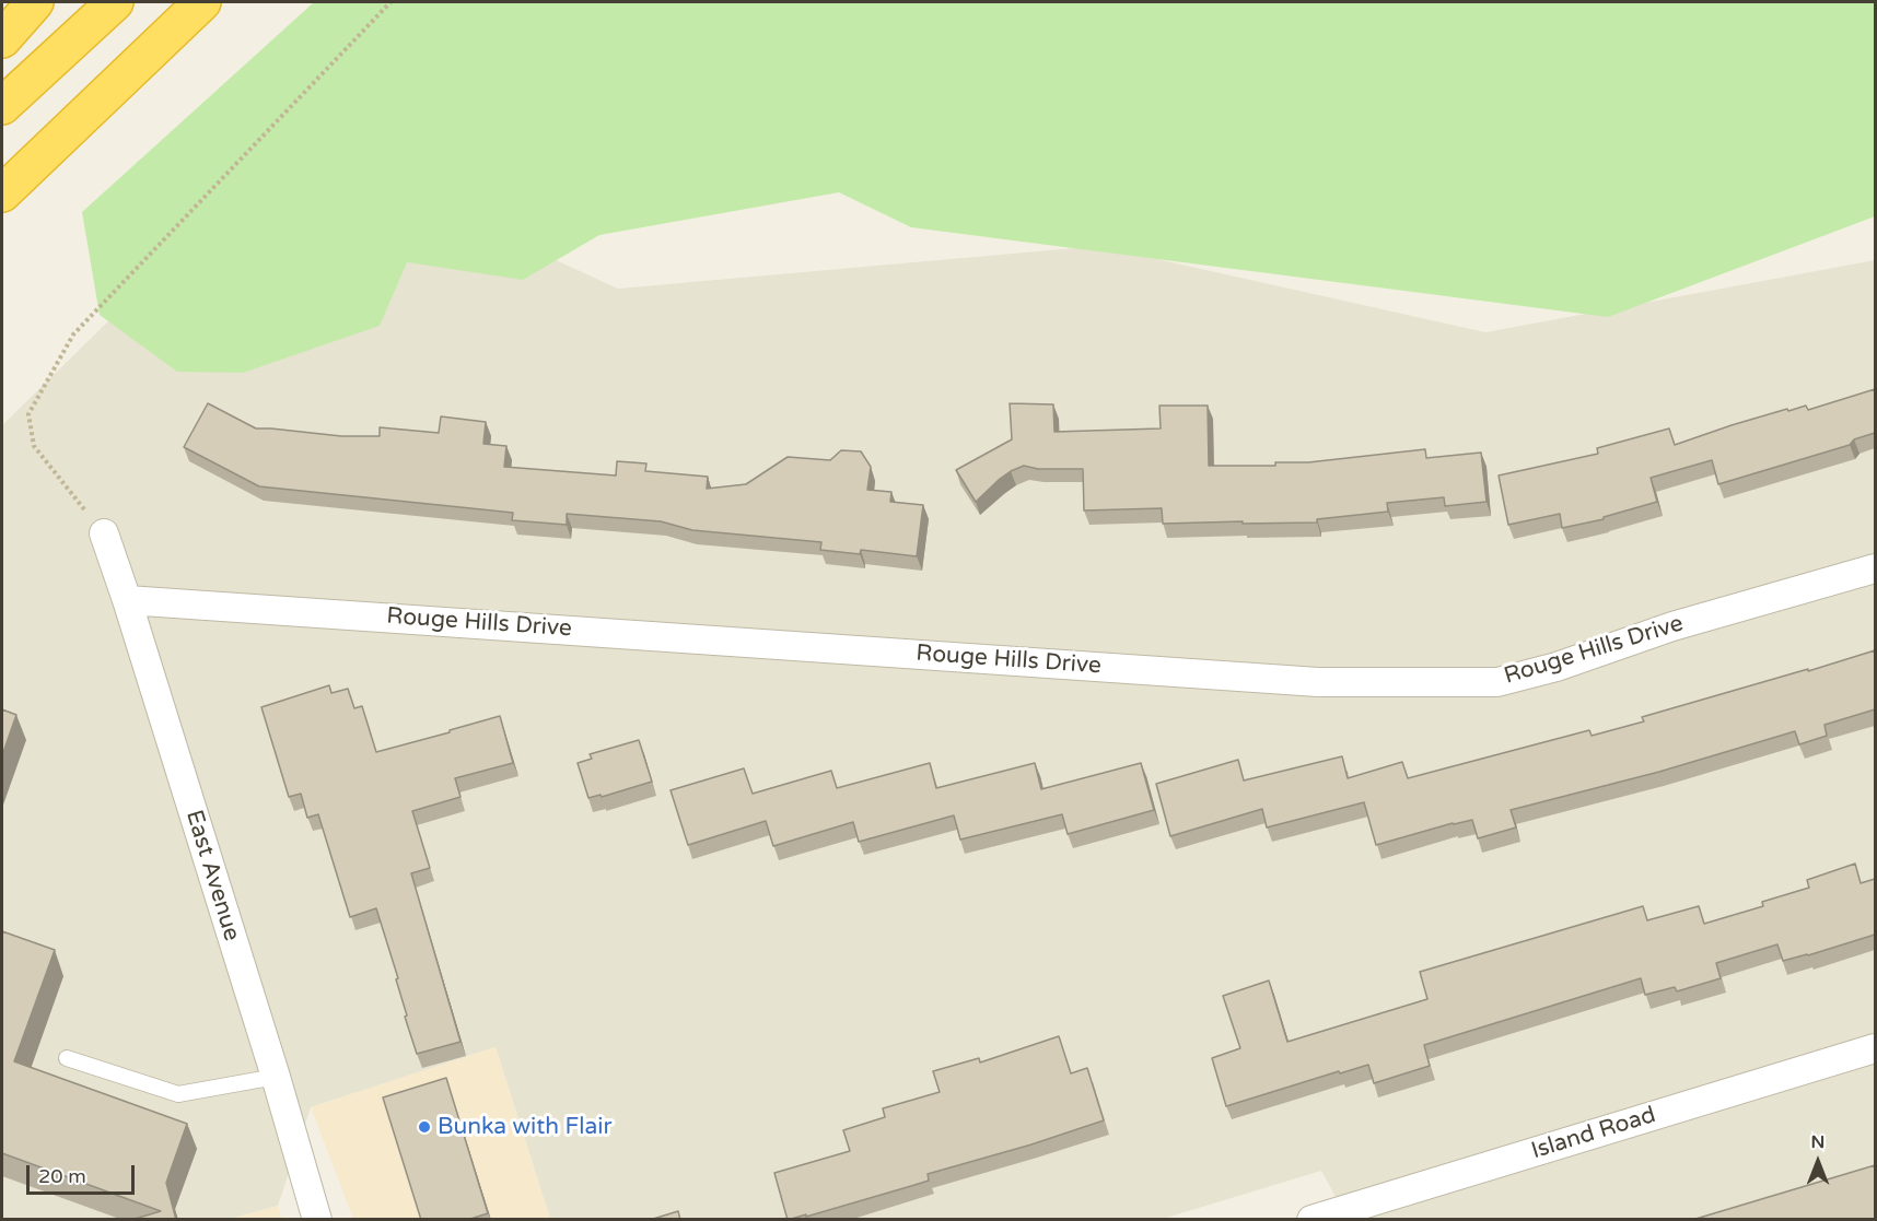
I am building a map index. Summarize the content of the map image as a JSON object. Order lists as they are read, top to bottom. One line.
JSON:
{"streets":{"street":["Rouge Hills Drive","East Avenue","Island Road"]},"crossings":[["Rouge Hills Drive","East Avenue"]],"places":["Bunka with Flair"],"scale_bar":"20 m","north":"top"}
